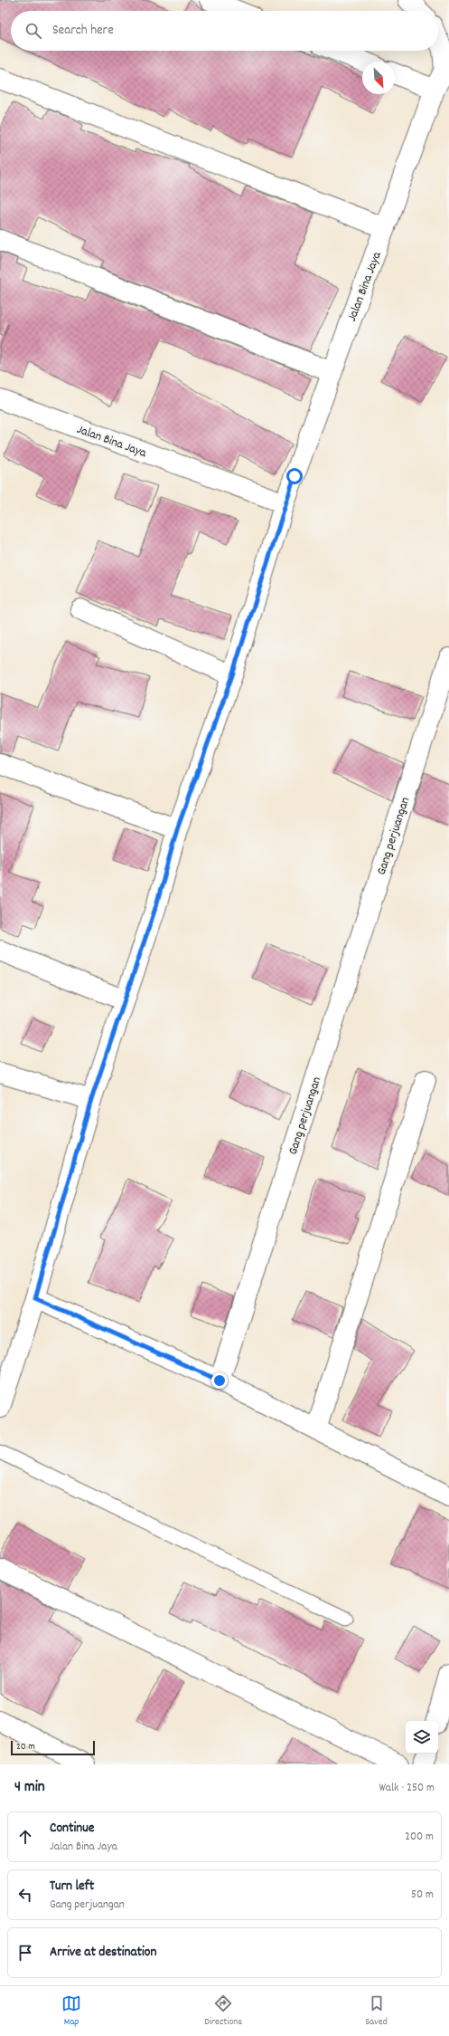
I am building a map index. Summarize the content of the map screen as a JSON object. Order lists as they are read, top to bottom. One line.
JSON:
{"streets":{"street":["Jalan Bina Jaya","Gang perjuangan"]},"scale_bar":"20 m","north":"bottom right","page":{"search":"Search here","scale":"20 m","heading":["4 min","Walk · 250 m"],"list":[["Continue","Jalan Bina Jaya","200 m"],["Turn left","Gang perjuangan","50 m"],"Arrive at destination"],"nav":["Map","Directions","Saved"]}}
